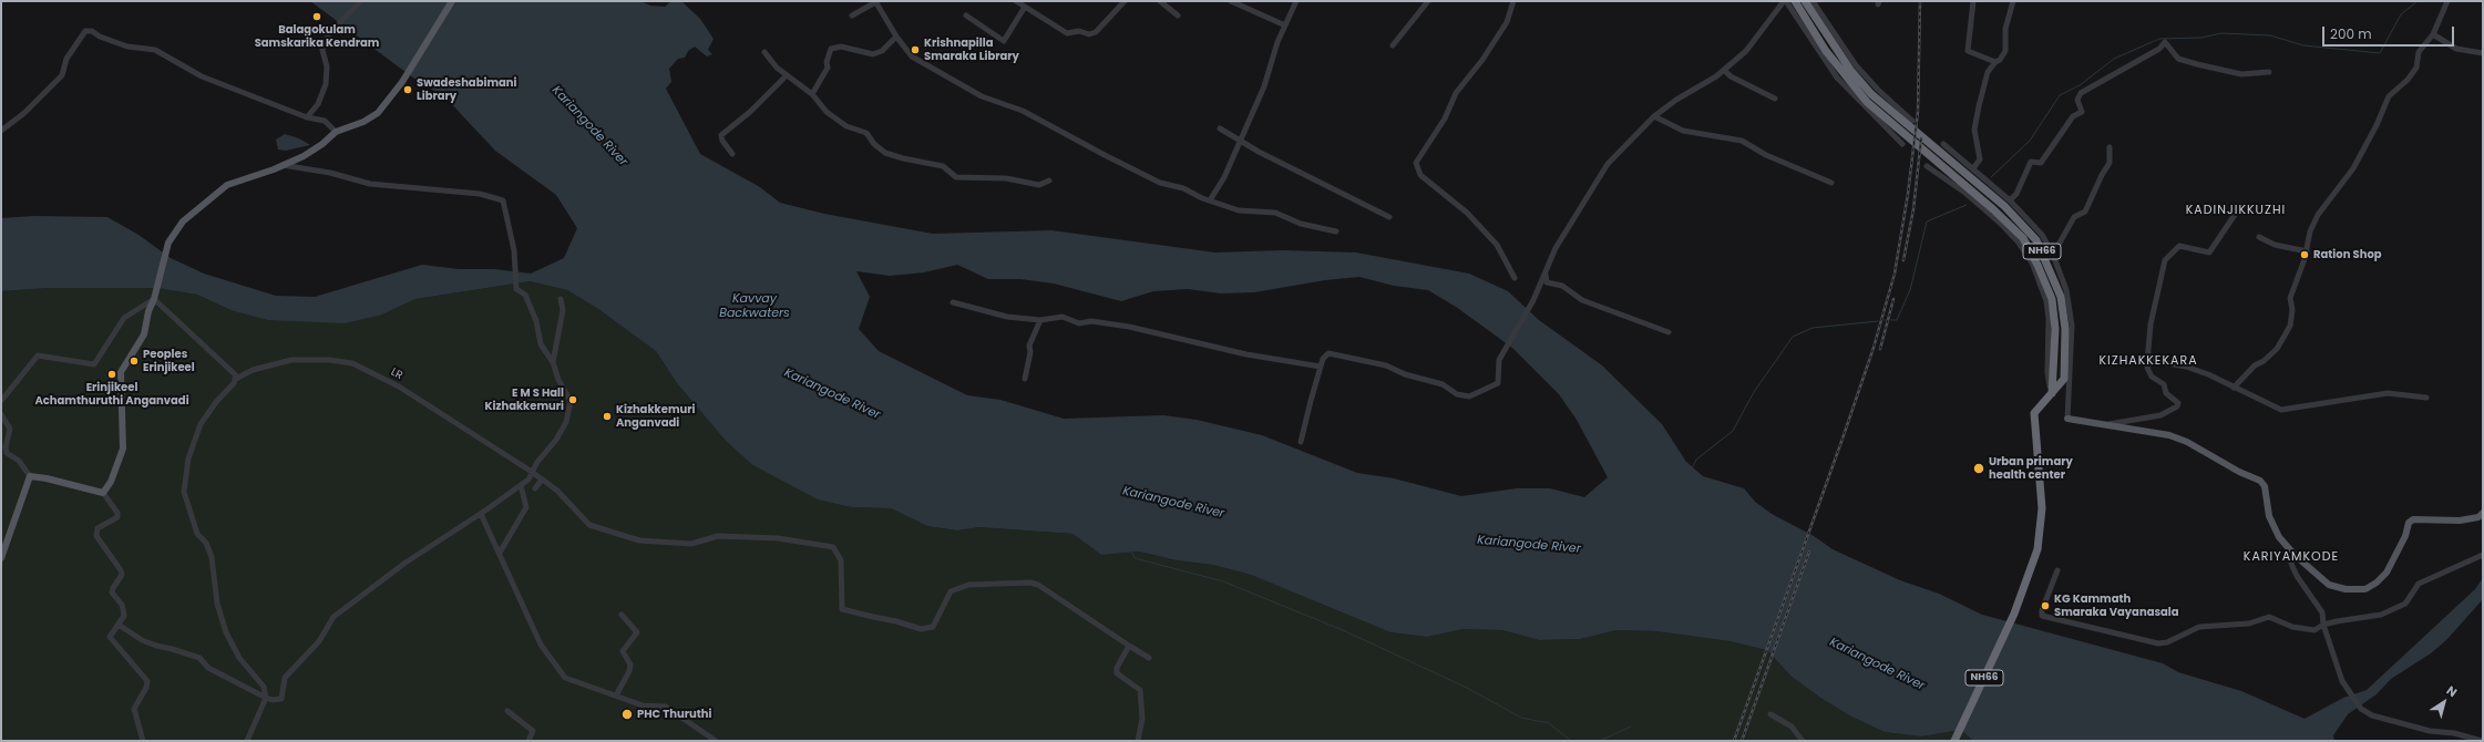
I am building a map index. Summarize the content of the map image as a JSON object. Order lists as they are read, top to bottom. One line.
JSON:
{"streets":{"highway":["NH66"],"street":["LR"]},"districts":["KADINJIKKUZHI","KIZHAKKEKARA","KARIYAMKODE"],"water":["Kariangode River","Kavvay Backwaters"],"places":["Balagokulam Samskarika Kendram","Krishnapilla Smaraka Library","Swadeshabimani Library","Ration Shop","Peoples Erinjikeel","Erinjikeel Achamthuruthi Anganvadi","E M S Hall Kizhakkemuri","Kizhakkemuri Anganvadi","Urban primary health center","KG Kammath Smaraka Vayanasala","PHC Thuruthi"],"scale_bar":"200 m","north":"top right"}
